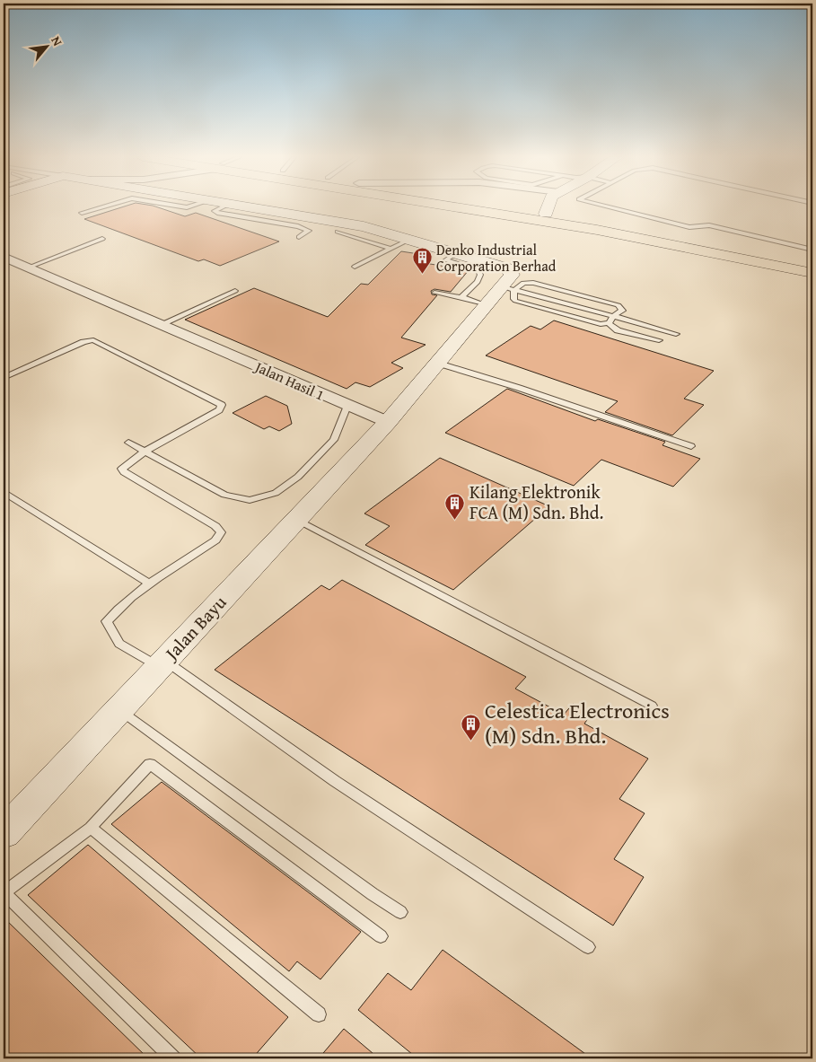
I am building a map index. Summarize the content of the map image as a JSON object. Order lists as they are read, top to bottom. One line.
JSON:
{"streets":{"street":["Jalan Hasil 1","Jalan Bayu"]},"crossings":[["Jalan Hasil 1","Jalan Bayu"]],"places":{"building":["Denko Industrial Corporation Berhad","Kilang Elektronik FCA (M) Sdn. Bhd.","Celestica Electronics (M) Sdn. Bhd."]},"north":"top right"}
